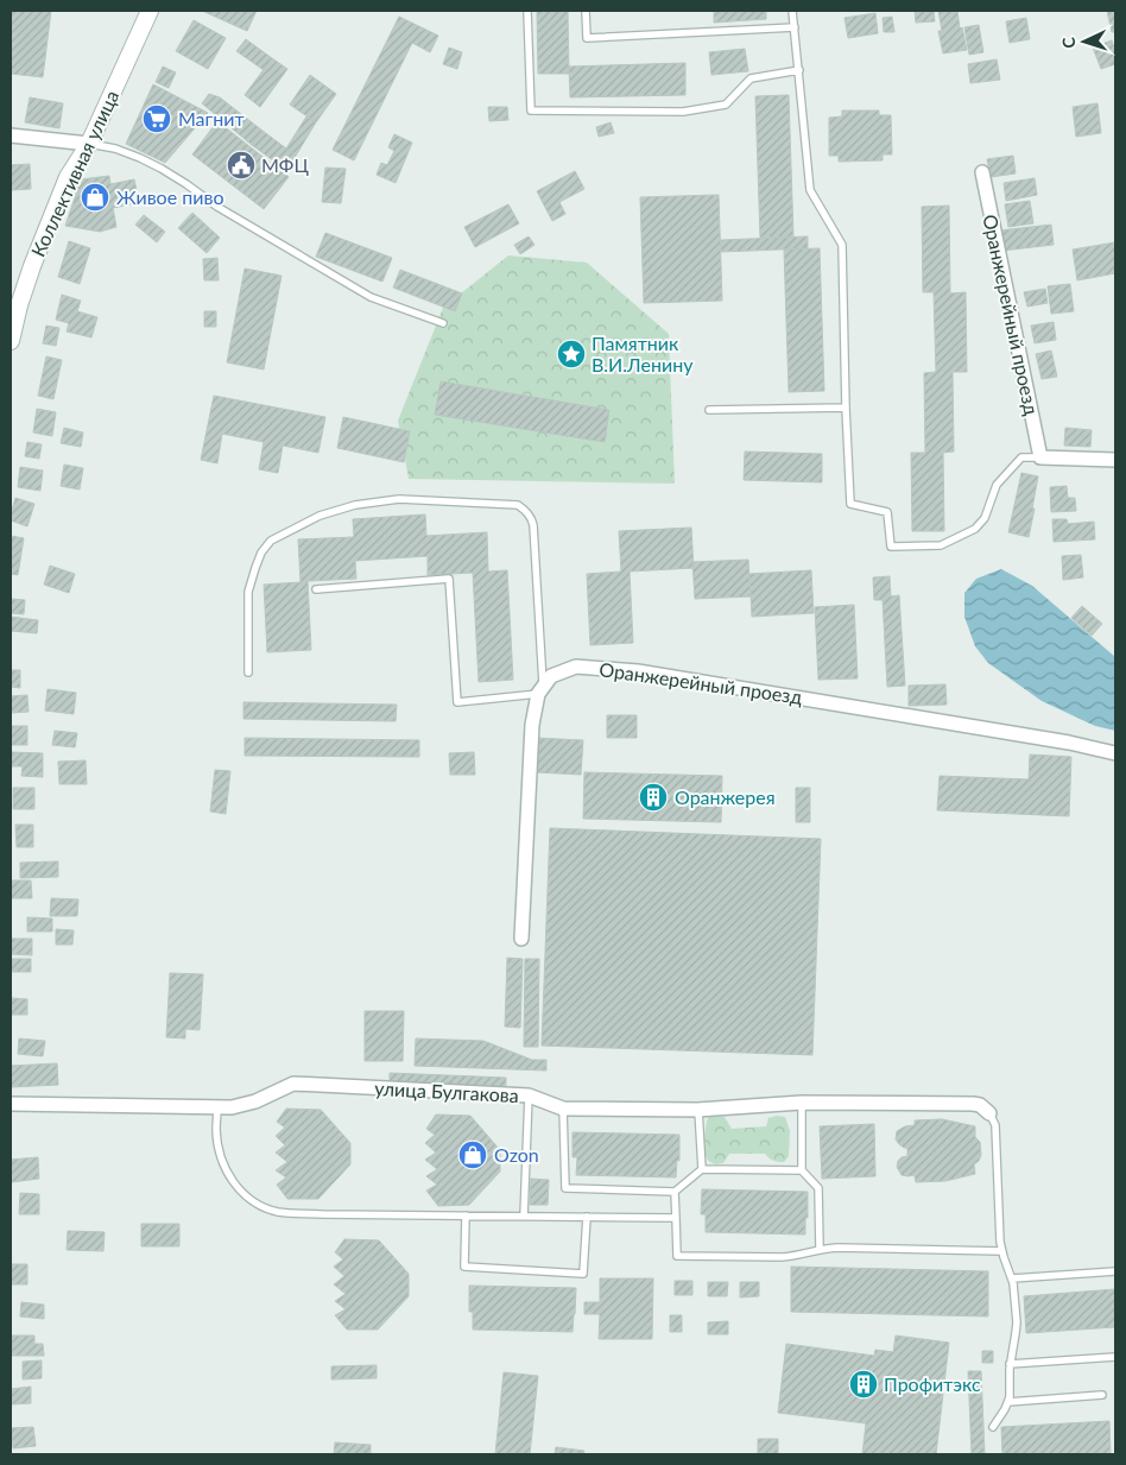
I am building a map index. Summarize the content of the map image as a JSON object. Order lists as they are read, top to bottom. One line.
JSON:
{"streets":{"street":["Коллективная улица","Оранжерейный проезд","улица Булгакова"]},"places":{"supermarket":["Магнит"],"public building":["МФЦ"],"shop":["Живое пиво","Ozon"],"place":["Памятник В.И.Ленину"],"building":["Оранжерея","Профитэкс"]},"north":"left"}
